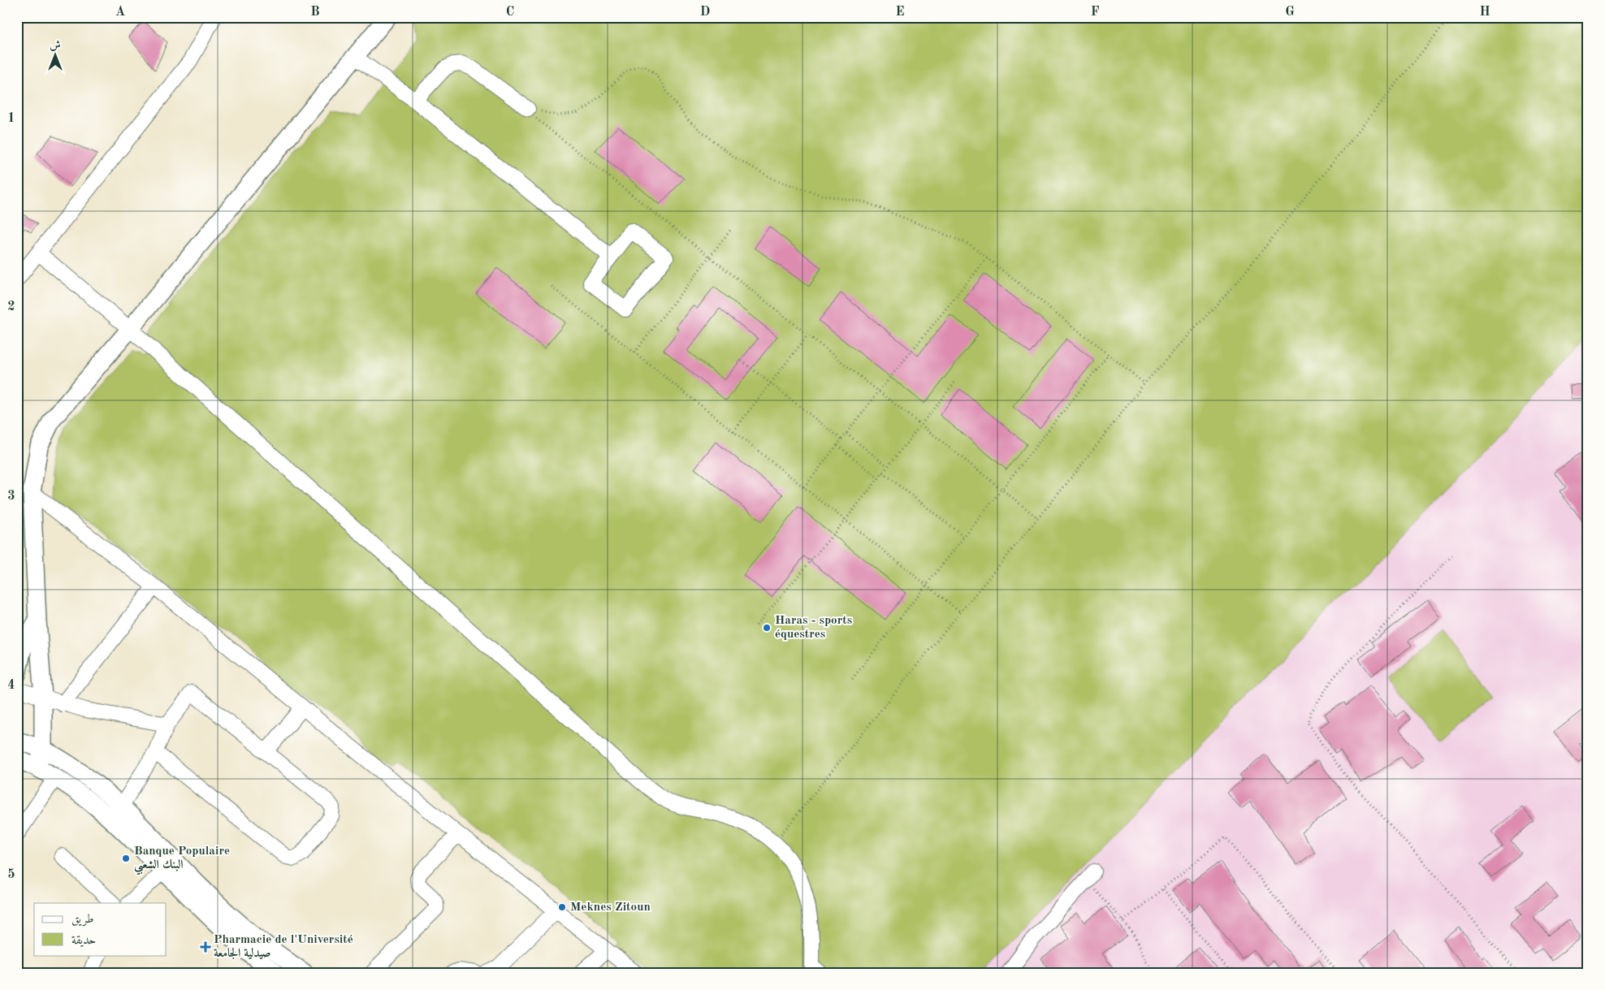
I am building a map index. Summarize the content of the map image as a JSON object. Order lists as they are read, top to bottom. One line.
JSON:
{"places":{"other":["Haras - sports équestres","Banque Populaire البنك الشعبي","Meknes Zitoun"],"health":["Pharmacie de l'Université صيدلية الجامعة"]},"legend":["طريق","حديقة"],"north":"top","grid":{"columns":["A","B","C","D","E","F","G","H"],"rows":["1","2","3","4","5"]}}
